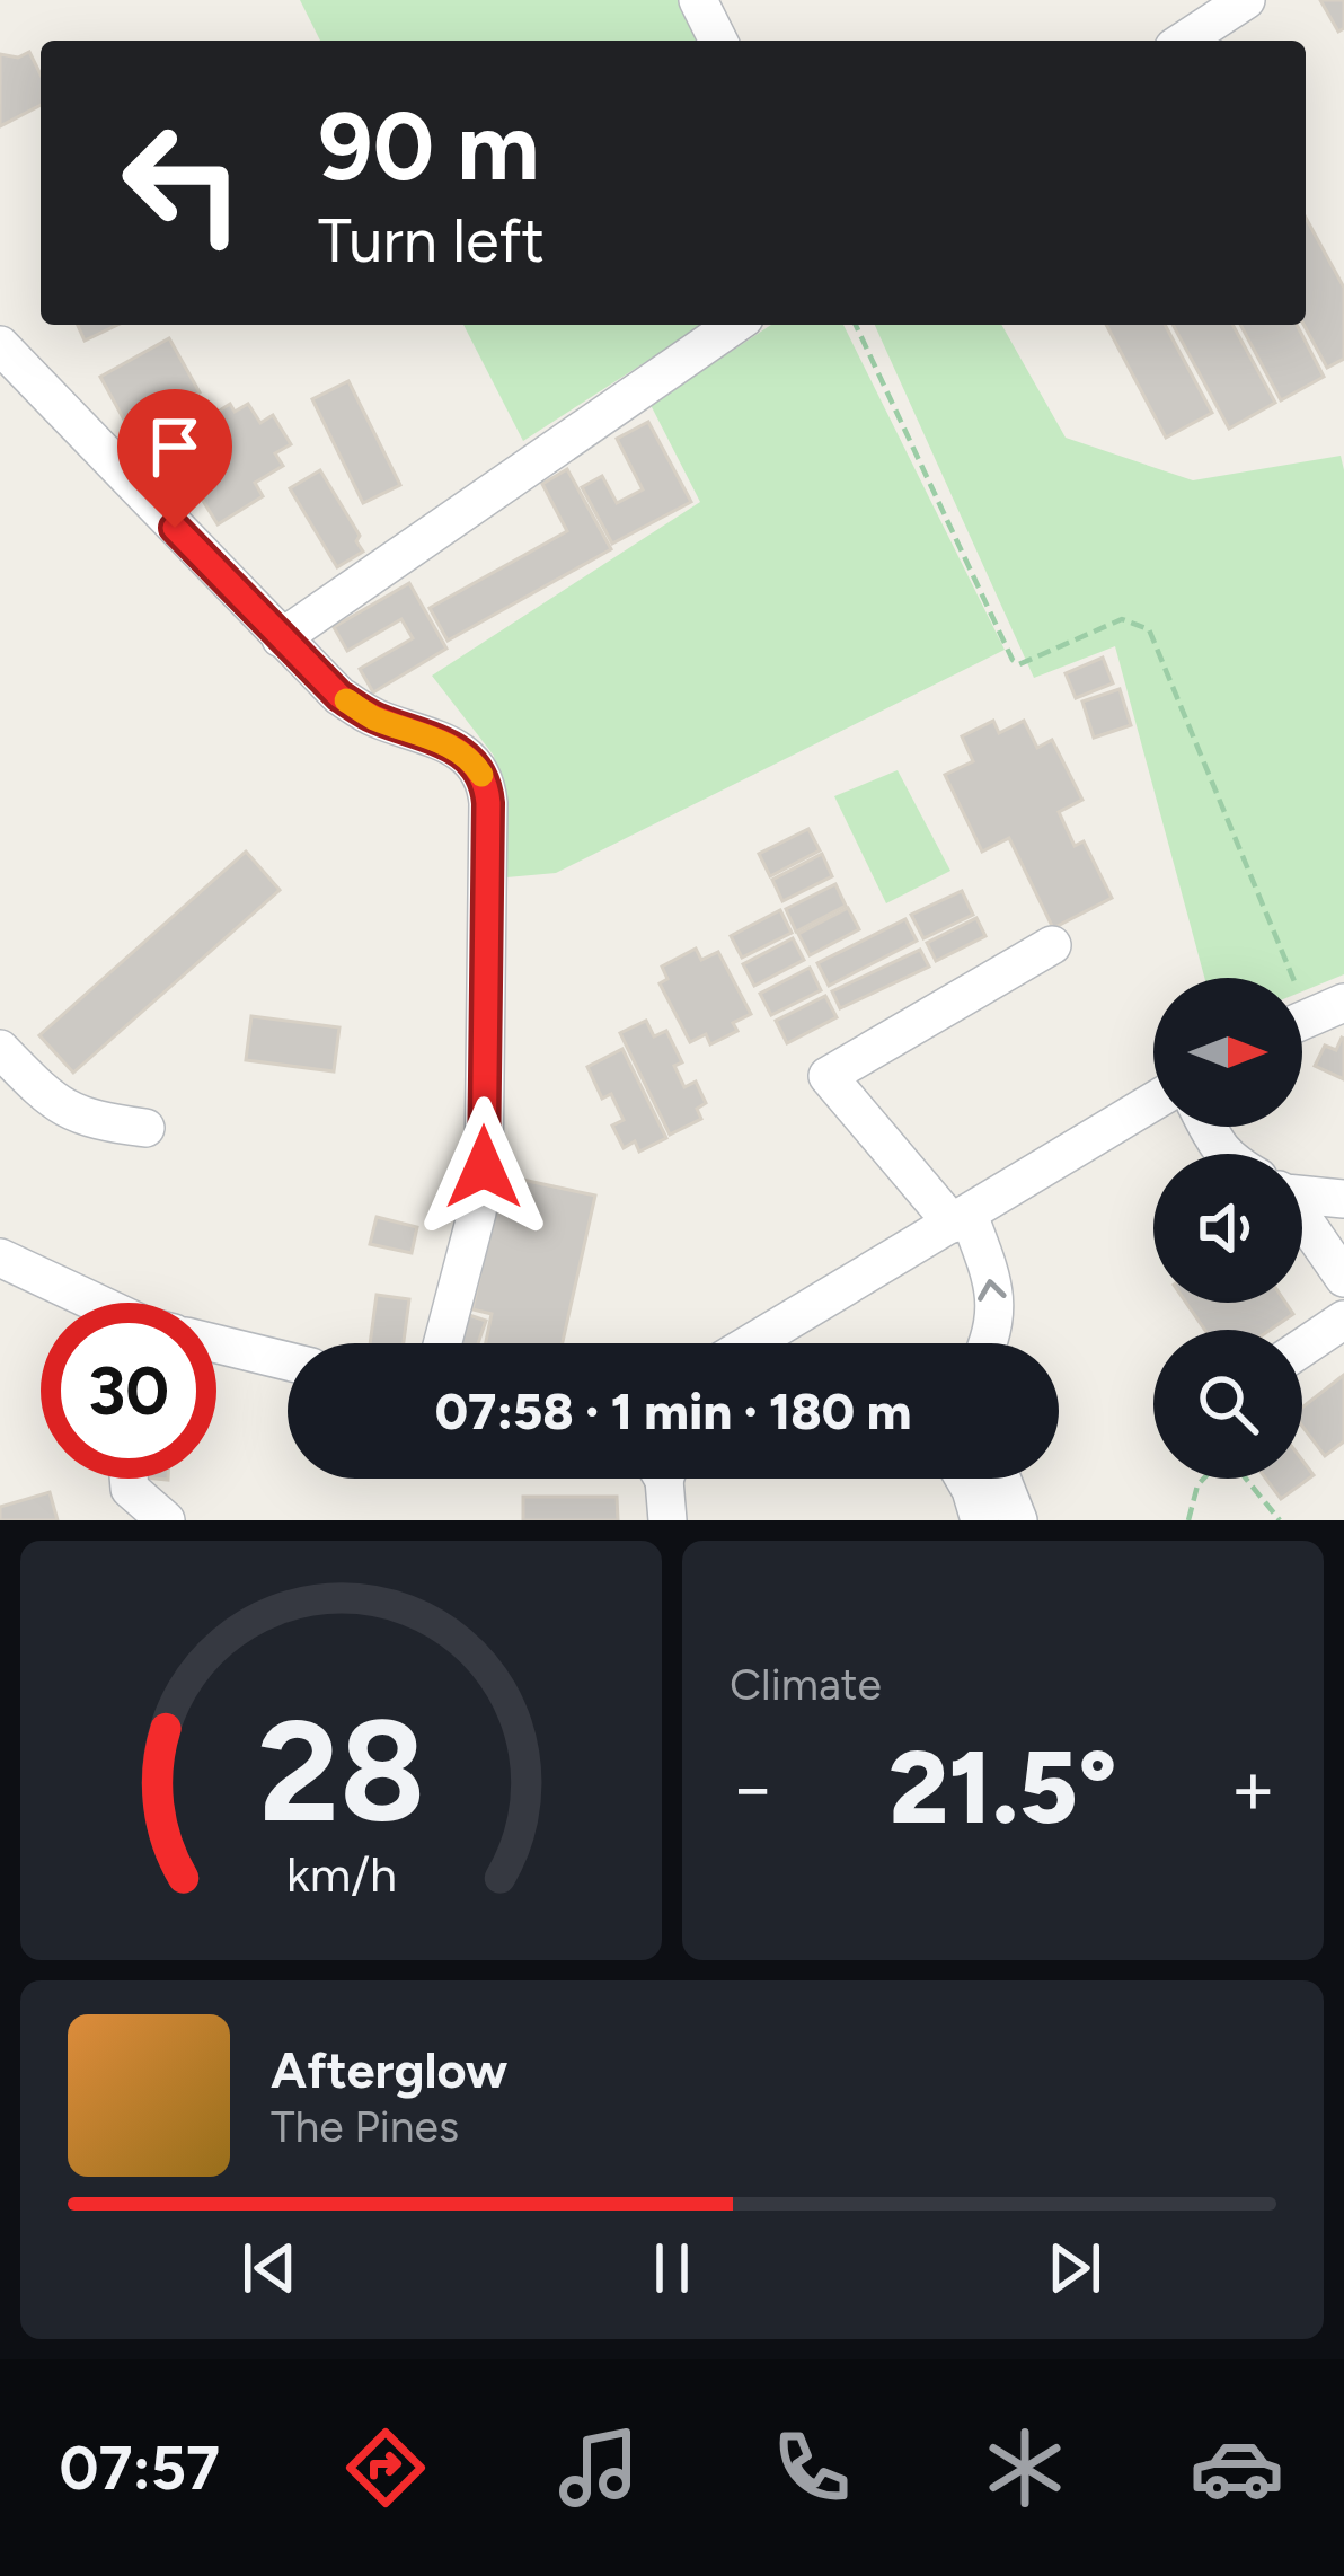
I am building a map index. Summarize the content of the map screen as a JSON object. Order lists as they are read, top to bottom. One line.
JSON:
{"north":"right","page":{"turn":["90 m","Turn left"],"limit":"30","trip":"07:58 · 1 min · 180 m","tile":"Climate","heat":["−","21.5°","+"],"song":["Afterglow","The Pines"],"tabs":"07:57","gauge":["28","km/h"]}}
